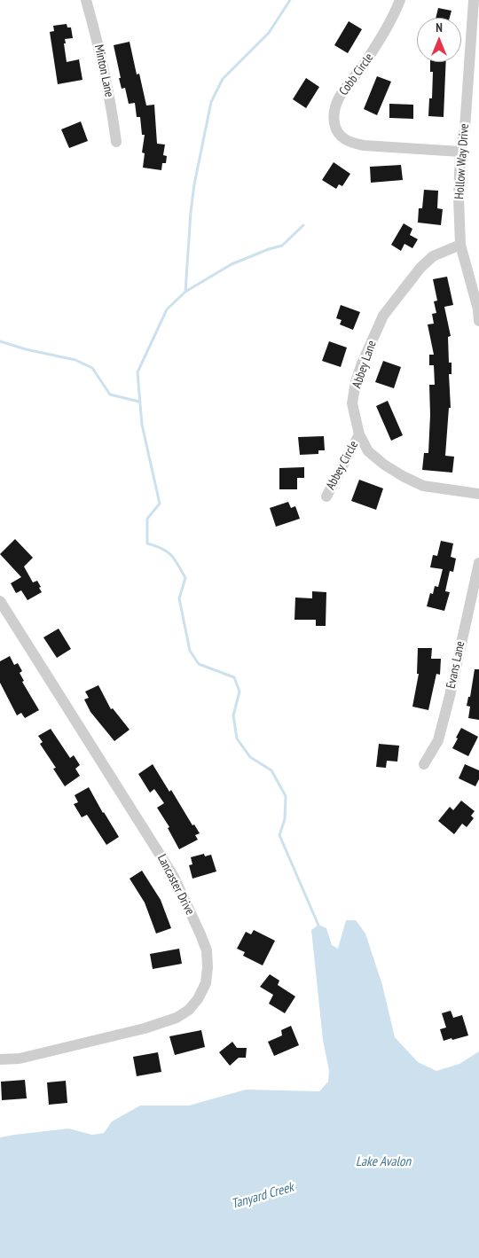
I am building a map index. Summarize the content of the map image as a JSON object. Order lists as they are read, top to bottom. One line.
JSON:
{"streets":{"street":["Minton Lane","Cobb Circle","Hollow Way Drive","Abbey Lane","Abbey Circle","Evans Lane","Lancaster Drive"]},"crossings":[["Cobb Circle","Hollow Way Drive"],["Hollow Way Drive","Abbey Lane"],["Abbey Lane","Abbey Circle"]],"water":["Lake Avalon","Tanyard Creek"],"north":"top"}
